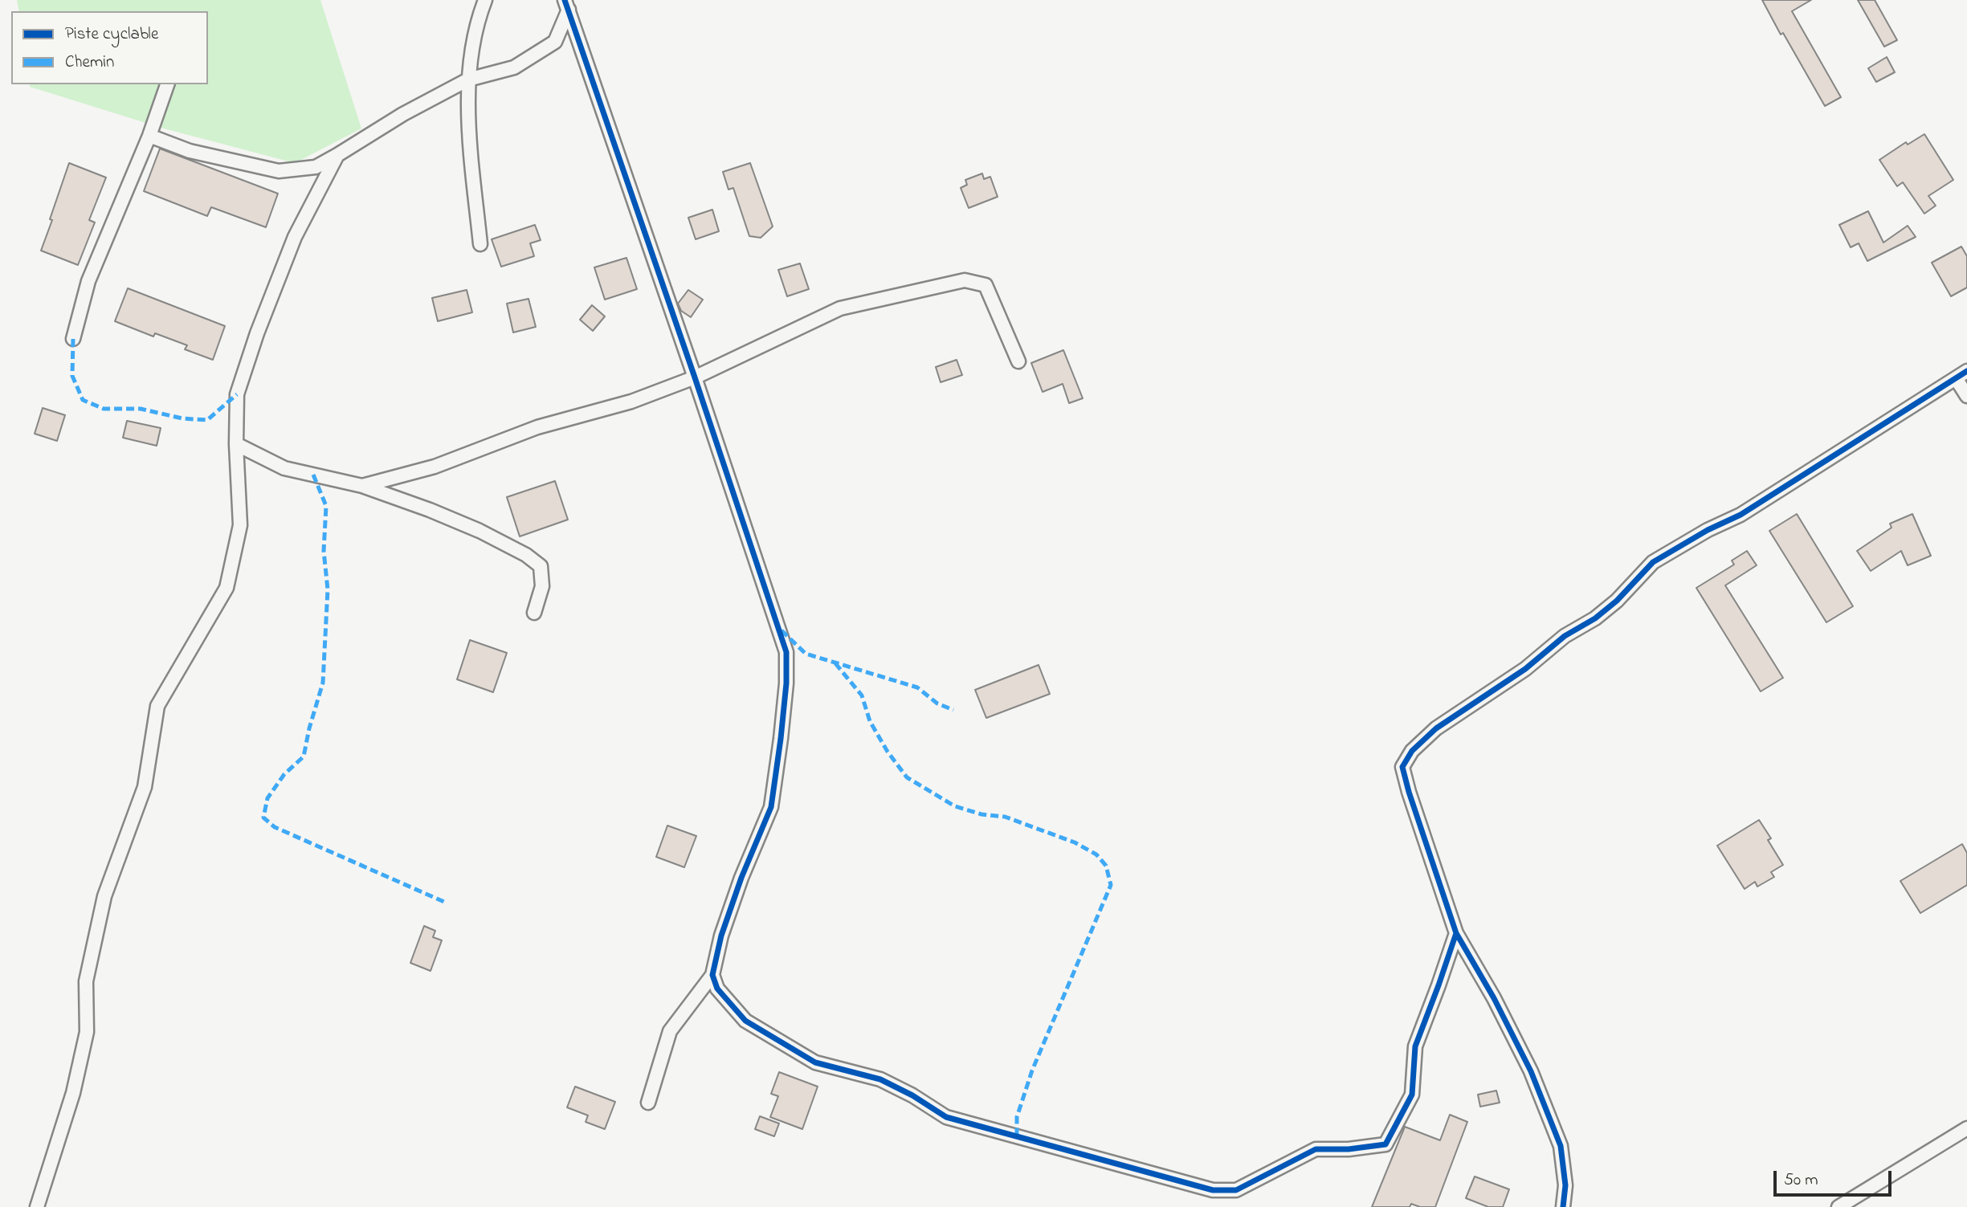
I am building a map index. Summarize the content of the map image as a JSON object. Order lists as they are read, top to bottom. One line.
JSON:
{"legend":["Piste cyclable","Chemin"],"scale_bar":"50 m"}
